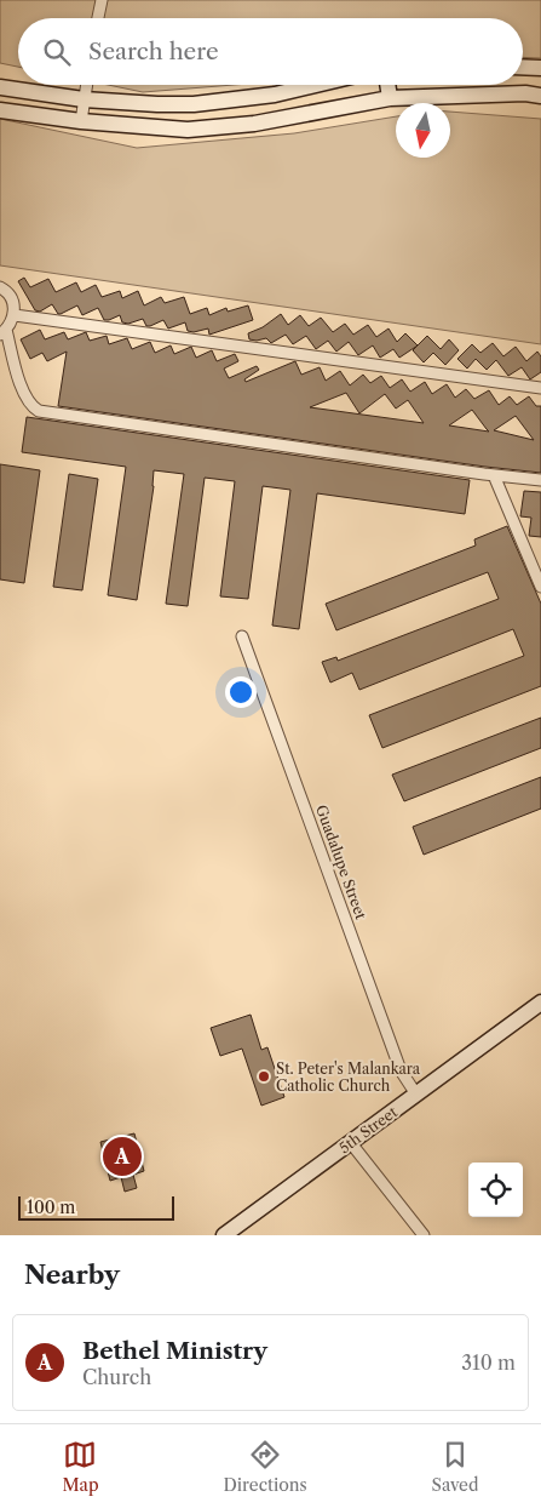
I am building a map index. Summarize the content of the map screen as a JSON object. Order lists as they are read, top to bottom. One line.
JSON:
{"streets":{"main road":["5th Street"],"street":["Guadalupe Street"]},"crossings":[["Guadalupe Street","5th Street"]],"places":["St. Peter's Malankara Catholic Church"],"scale_bar":"100 m","north":"bottom","page":{"search":"Search here","pins":"A","scale":"100 m","heading":"Nearby","list":[{"mark":"A","name":"Bethel Ministry","note":"Church","value":"310 m"}],"nav":["Map","Directions","Saved"]}}
